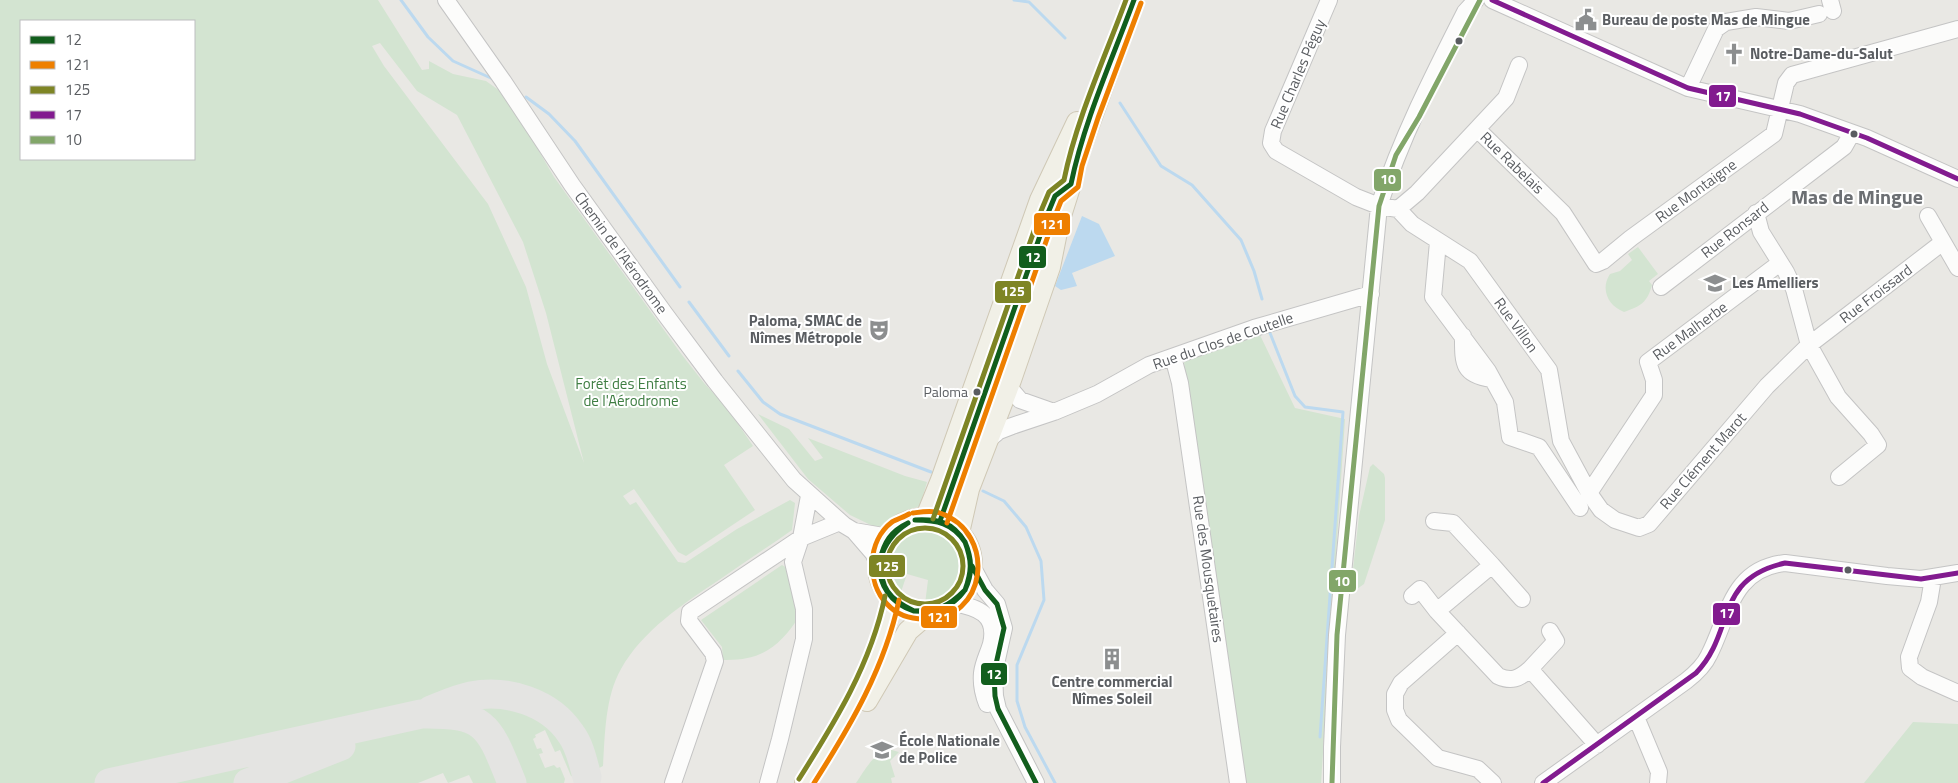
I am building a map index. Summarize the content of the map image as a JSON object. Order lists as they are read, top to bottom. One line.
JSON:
{"streets":{"street":["Rue Charles Péguy","Rue Rabelais","Rue Montaigne","Rue Ronsard","Chemin de l'Aérodrome","Rue Froissard","Rue Villon","Rue Malherbe","Rue du Clos de Coutelle","Rue Clément Marot","Rue des Mousquetaires"]},"crossings":[["Rue Rabelais","Rue Montaigne"],["Rue Rabelais","Rue Villon"],["Rue Froissard","Rue Clément Marot"],["Rue Villon","Rue Malherbe"],["Rue Villon","Rue Clément Marot"],["Rue Malherbe","Rue Clément Marot"],["Rue du Clos de Coutelle","Rue des Mousquetaires"]],"districts":["Mas de Mingue"],"parks":["Forêt des Enfants de l'Aérodrome"],"places":{"public building":["Bureau de poste Mas de Mingue"],"church":["Notre-Dame-du-Salut"],"school or university":["Les Amelliers","École Nationale de Police"],"theatre":["Paloma, SMAC de Nîmes Métropole"],"other":["Paloma"],"building":["Centre commercial Nîmes Soleil"]},"lines":["transit line 12","transit line 125","transit line 17","transit line 10","transit line 121"],"legend":["12","121","125","17","10"]}
